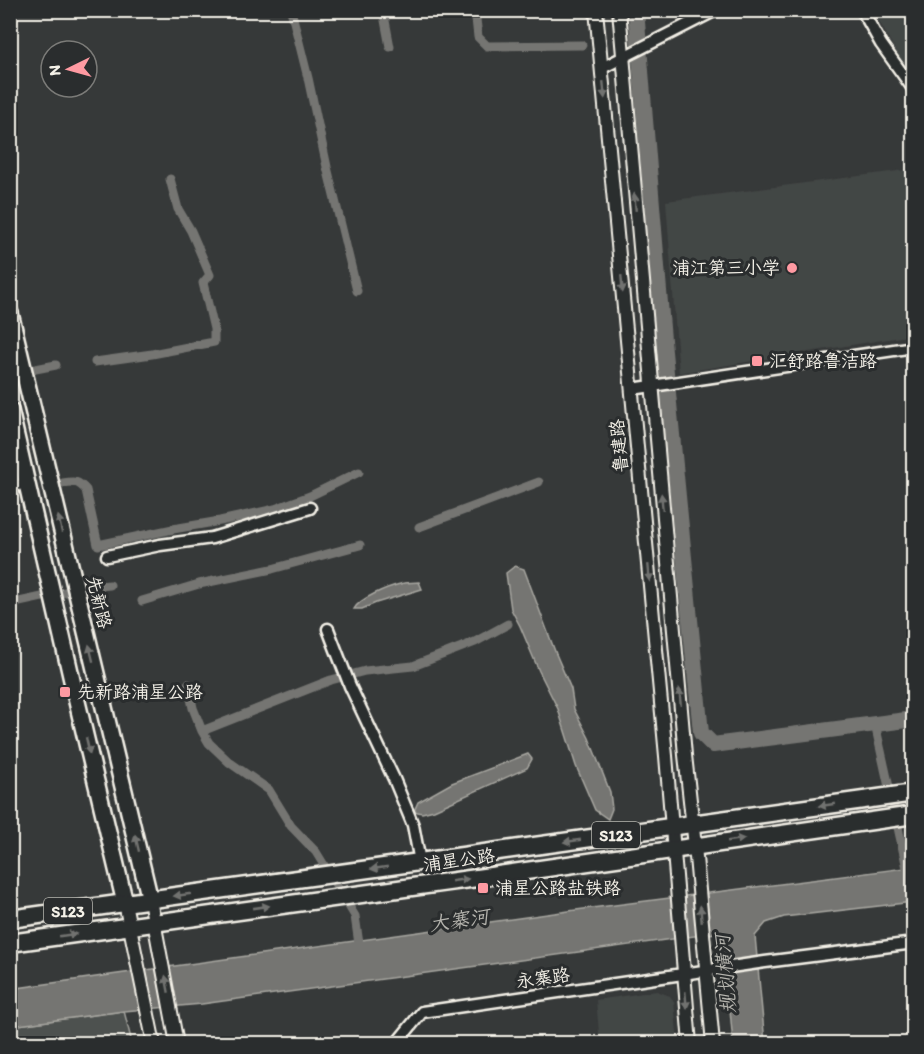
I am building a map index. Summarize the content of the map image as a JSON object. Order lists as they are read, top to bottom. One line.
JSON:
{"streets":{"main road":["先新路","S123","浦星公路"],"street":["鲁建路","永寨路"]},"crossings":[["鲁建路","浦星公路"],["鲁建路","永寨路"],["先新路","浦星公路"]],"water":["大寨河","规划横河"],"places":{"other":["浦江第三小学"],"transit":["汇舒路鲁洁路","先新路浦星公路","浦星公路盐铁路"]},"north":"left"}
